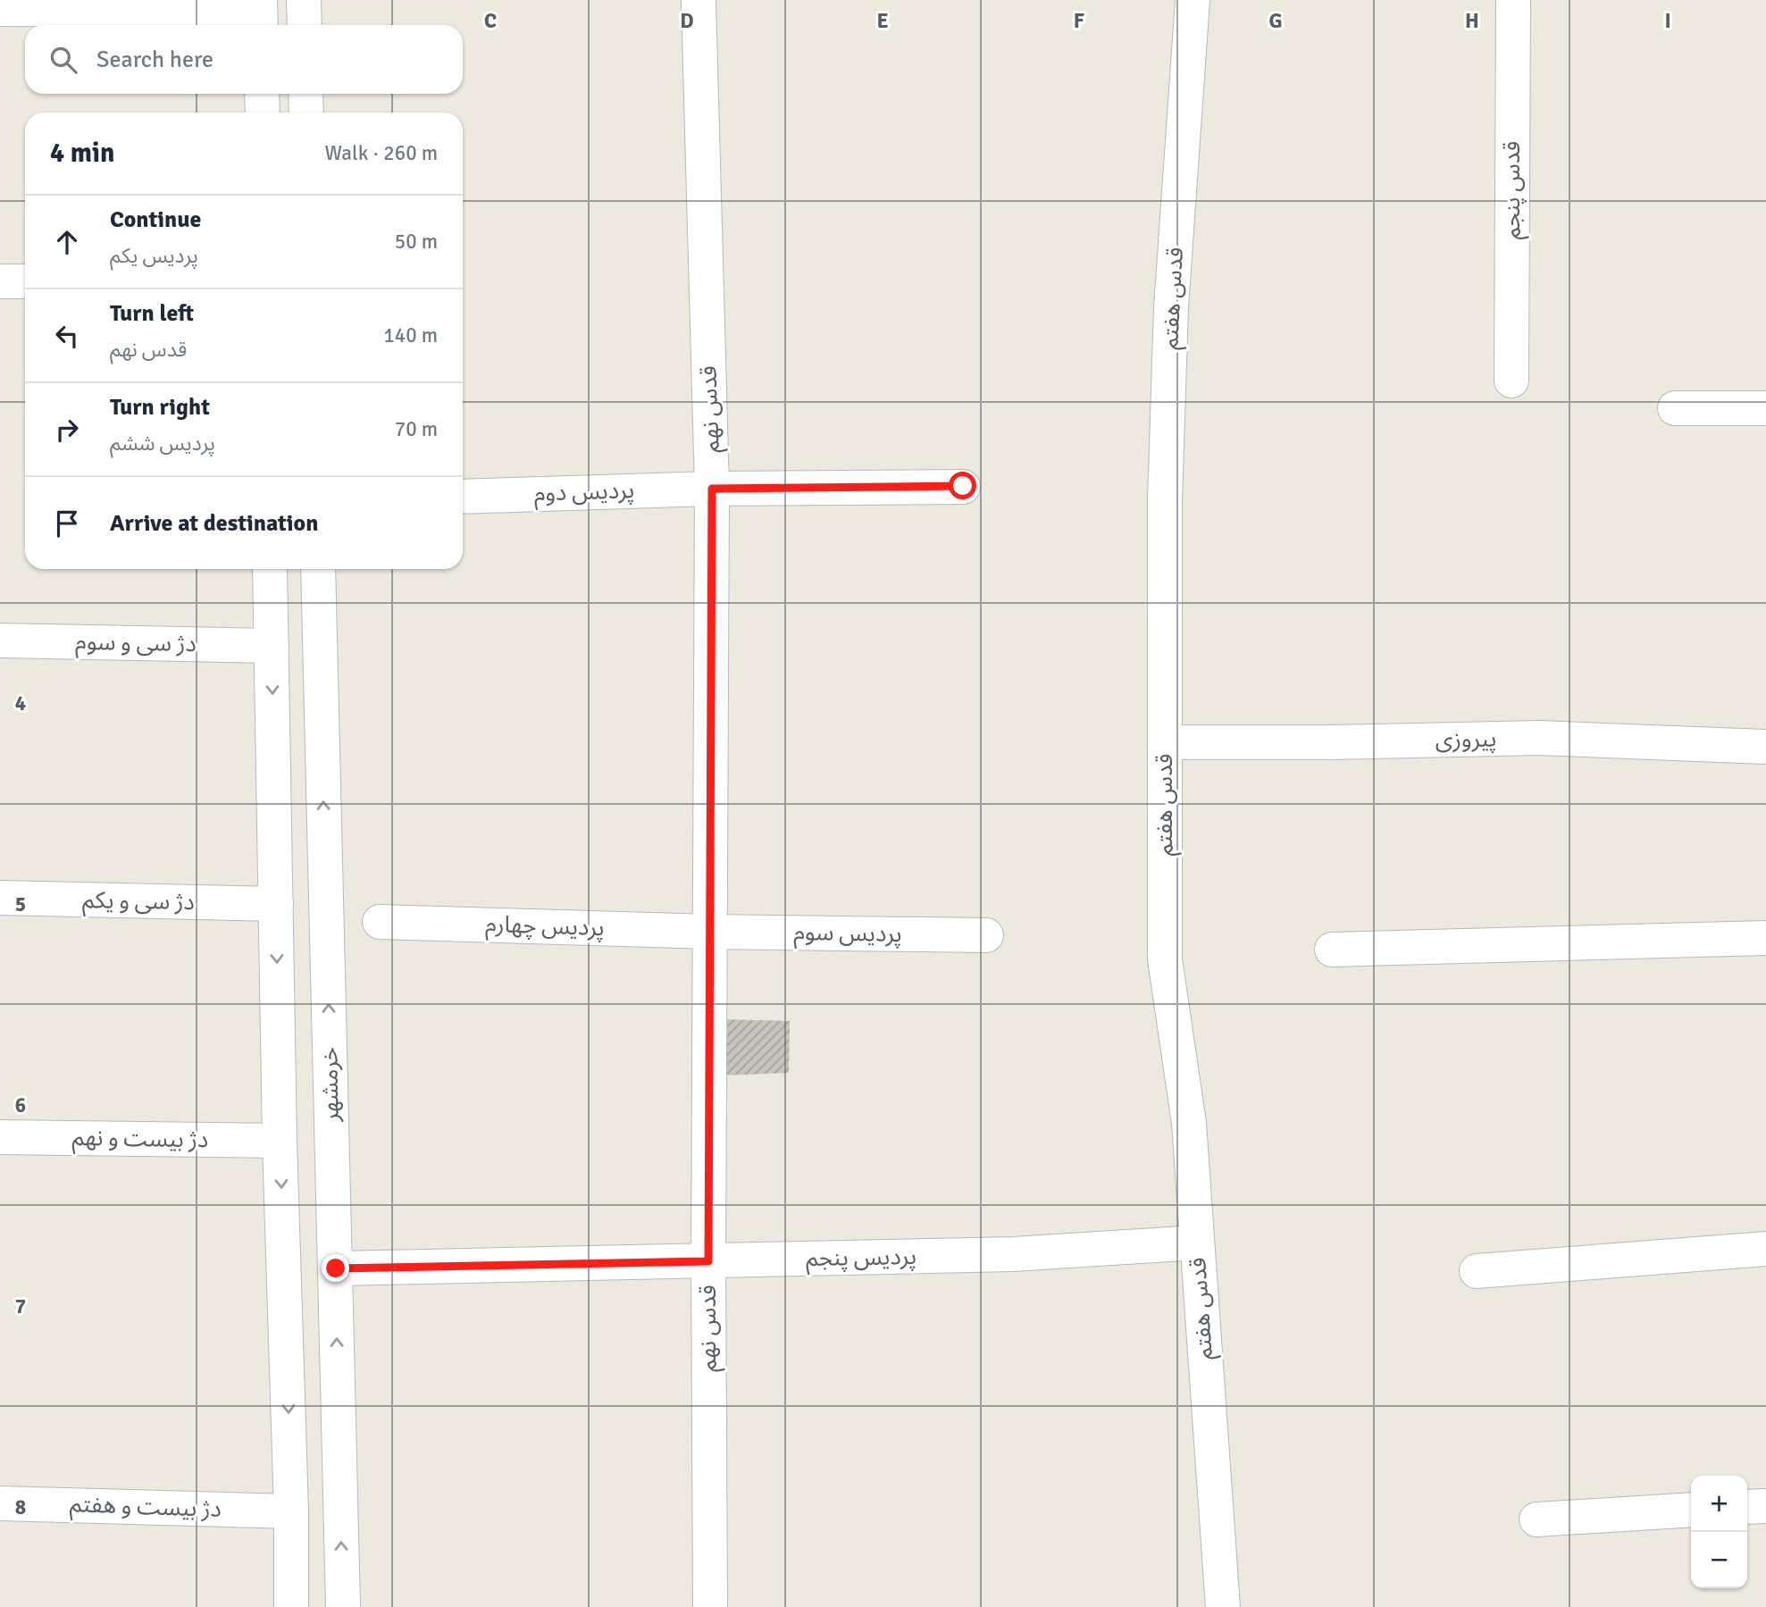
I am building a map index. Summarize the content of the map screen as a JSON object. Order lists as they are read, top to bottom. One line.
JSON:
{"streets":{"street":["قدس پنجم","قدس هفتم","قدس نهم","پردیس دوم","دژ سی و سوم","پیروزی","دژ سی و یکم","پردیس چهارم","پردیس سوم","خرمشهر","دژ بیست و نهم","پردیس پنجم","دژ بیست و هفتم"]},"crossings":[["قدس هفتم","پیروزی"],["قدس هفتم","پردیس پنجم"],["قدس نهم","پردیس دوم"],["قدس نهم","پردیس چهارم"],["قدس نهم","پردیس سوم"],["قدس نهم","پردیس پنجم"],["پردیس چهارم","پردیس سوم"],["خرمشهر","پردیس پنجم"]],"page":{"search":"Search here","heading":["4 min","Walk · 260 m"],"list":[["Continue","پردیس یکم","50 m"],["Turn left","قدس نهم","140 m"],["Turn right","پردیس ششم","70 m"],"Arrive at destination"],"map_buttons":["+","−"]},"grid":{"columns":["C","D","E","F","G","H","I"],"rows":["4","5","6","7","8"]}}
